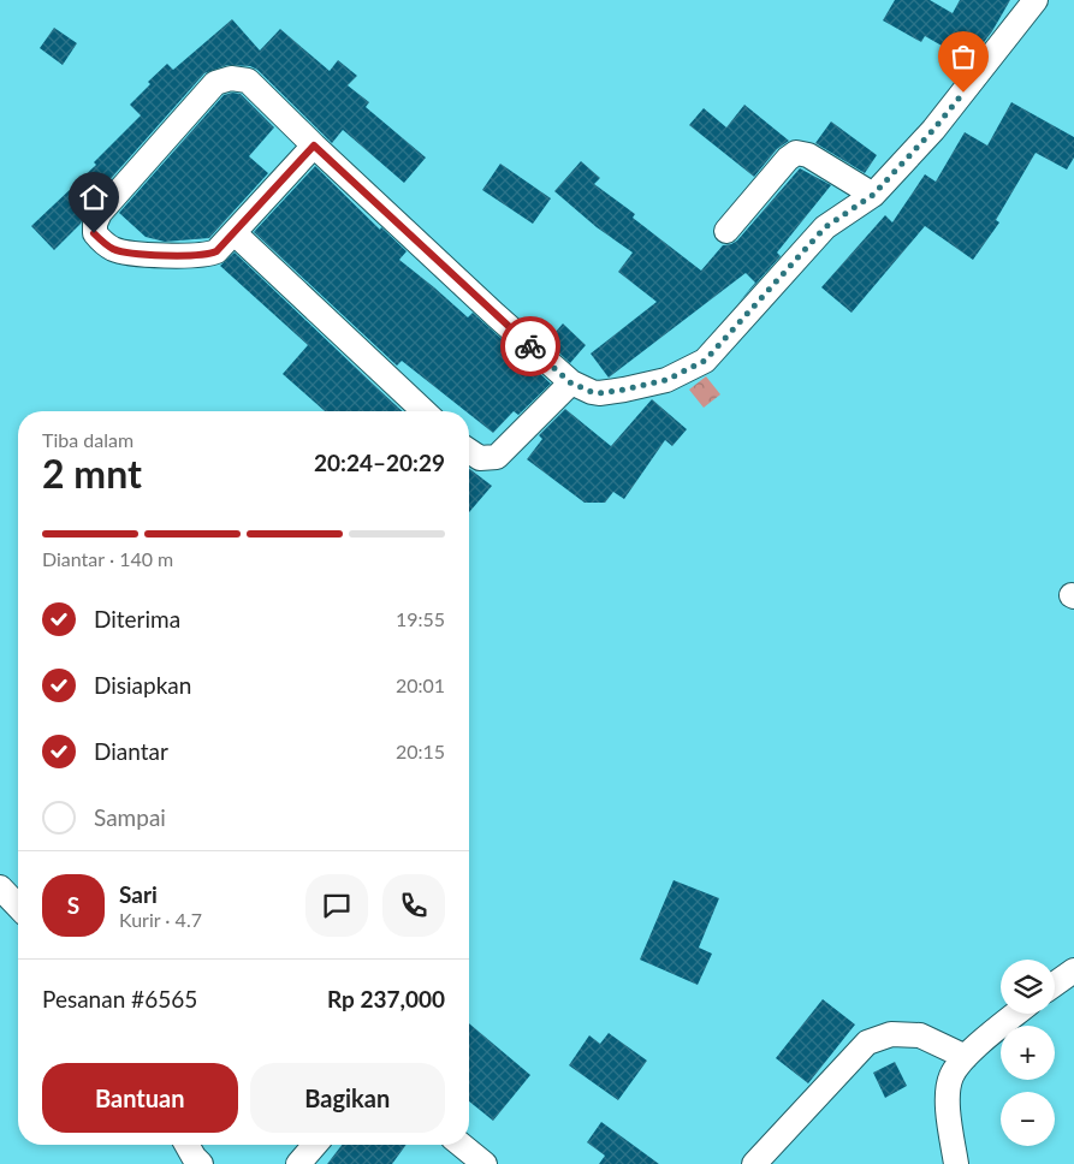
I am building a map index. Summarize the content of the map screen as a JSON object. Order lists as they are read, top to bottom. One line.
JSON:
{"page":{"heading":["2 mnt","Tiba dalam","20:24–20:29"],"panel":["Sari","Kurir · 4.7","Pesanan #6565","Rp 237,000"],"bar":"Diantar · 140 m","list":[["Diterima","19:55"],["Disiapkan","20:01"],["Diantar","20:15"],"Sampai"],"round":"S","map_buttons":["+","−"],"buttons":["Bantuan","Bagikan"]}}
